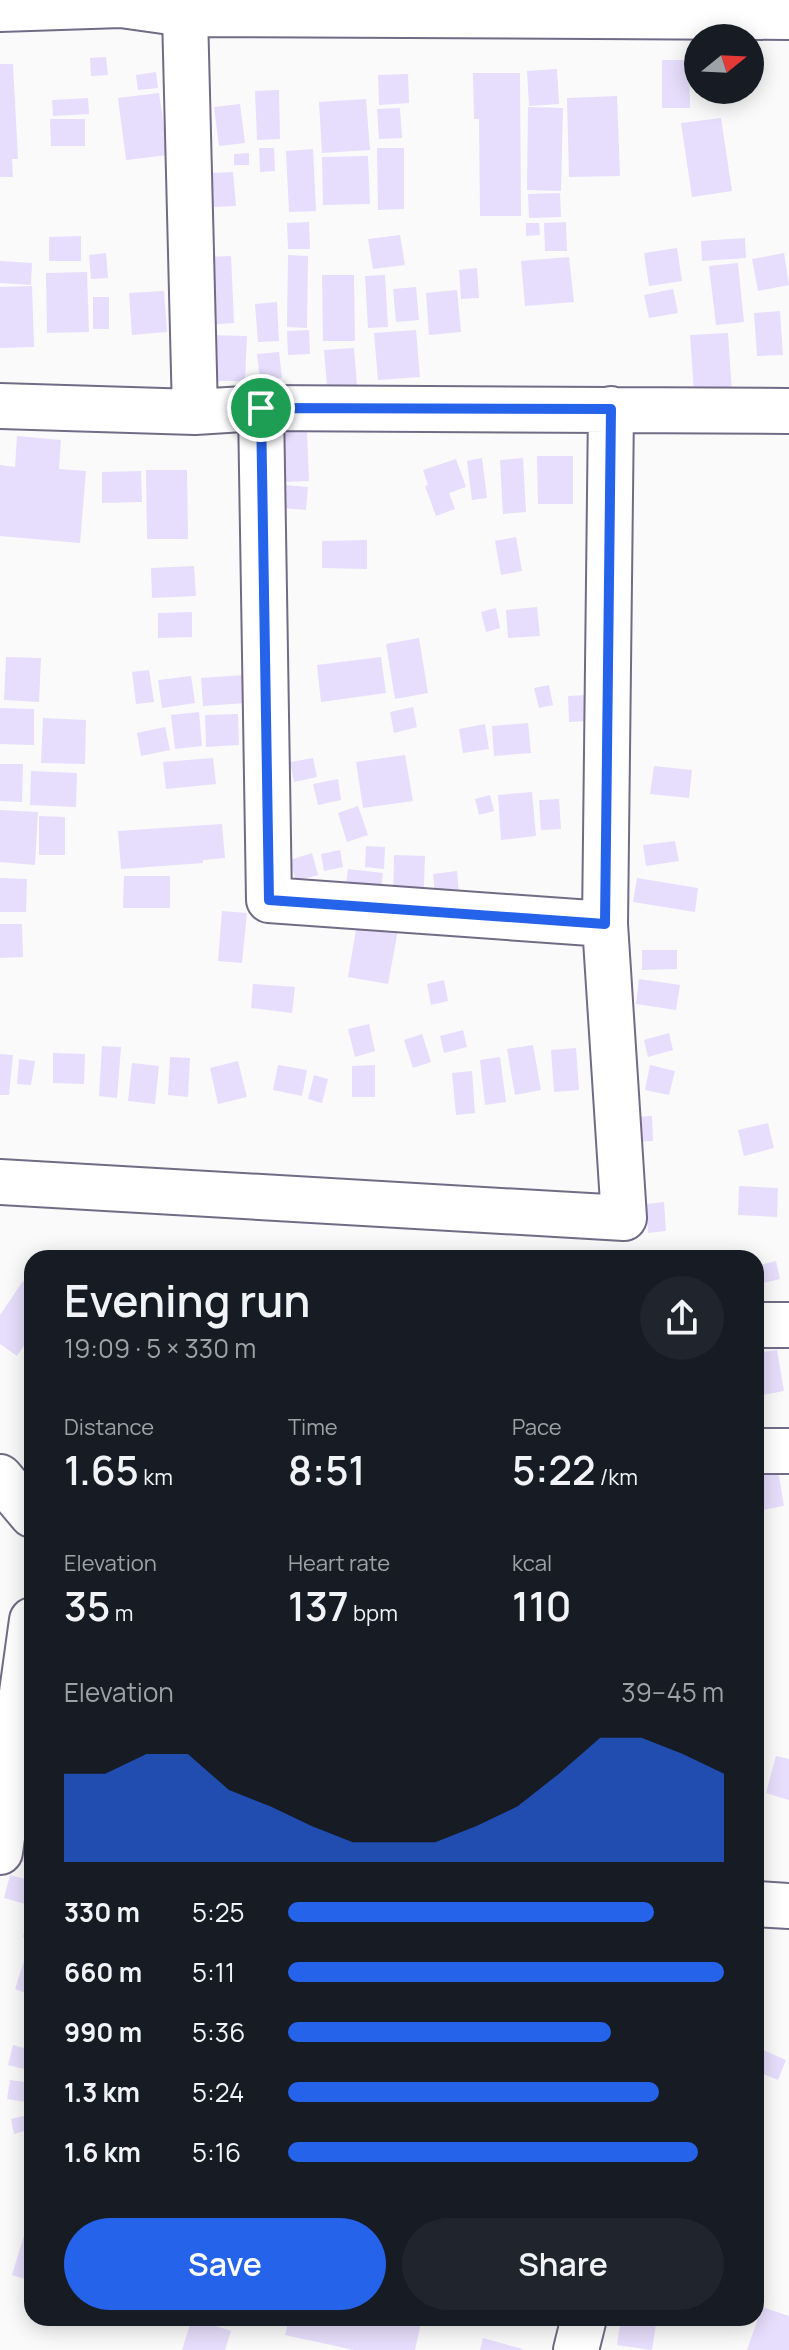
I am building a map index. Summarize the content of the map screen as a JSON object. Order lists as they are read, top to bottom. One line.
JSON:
{"north":"right","page":{"heading":["Evening run","19:09 · 5 × 330 m"],"stats":[["Distance","1.65 km"],["Time","8:51"],["Pace","5:22 /km"],["Elevation","35 m"],["Heart rate","137 bpm"],["kcal","110"]],"chart":["Elevation","39–45 m"],"list":[{"name":"330 m","note":"5:25"},{"name":"660 m","note":"5:11"},{"name":"990 m","note":"5:36"},{"name":"1.3 km","note":"5:24"},{"name":"1.6 km","note":"5:16"}],"buttons":["Save","Share"]}}
